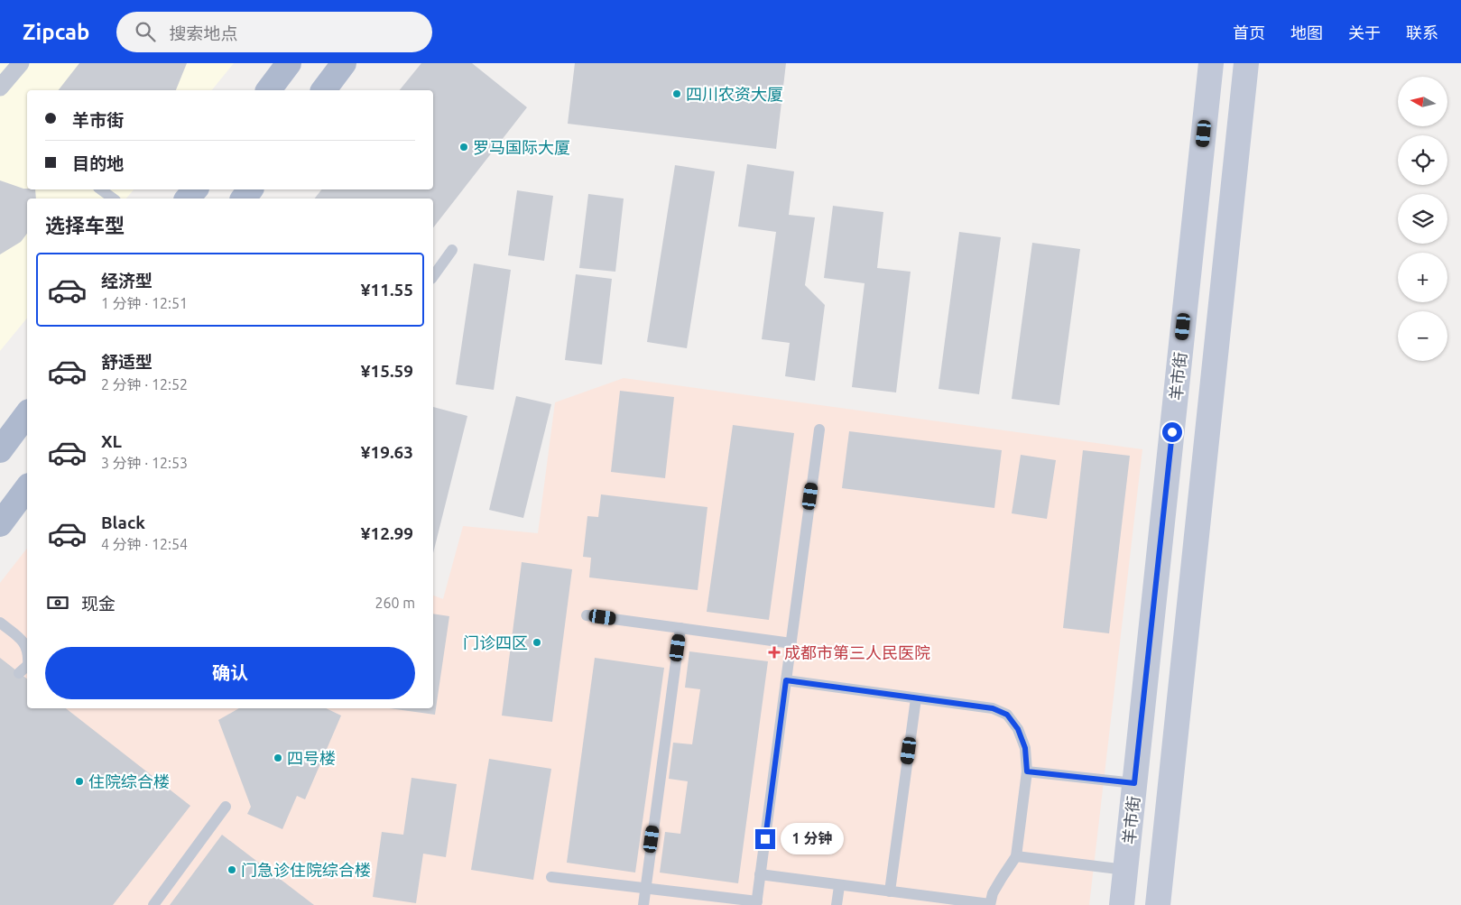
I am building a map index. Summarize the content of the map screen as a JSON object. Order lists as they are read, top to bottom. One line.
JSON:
{"streets":{"main road":["羊市街"]},"places":{"other":["四川农资大厦","罗马国际大厦","门诊四区","四号楼","住院综合楼","门急诊住院综合楼"],"health":["成都市第三人民医院"]},"north":"left","page":{"header":"Zipcab","search":"搜索地点","nav":["首页","地图","关于","联系"],"map_buttons":["+","−"],"banner":["羊市街","目的地"],"heading":"选择车型","list":[{"name":"经济型","note":"1 分钟 · 12:51","value":"¥11.55"},{"name":"舒适型","note":"2 分钟 · 12:52","value":"¥15.59"},{"name":"XL","note":"3 分钟 · 12:53","value":"¥19.63"},{"name":"Black","note":"4 分钟 · 12:54","value":"¥12.99"}],"pay":["现金","260 m"],"buttons":"确认","bubble":"1 分钟"}}
